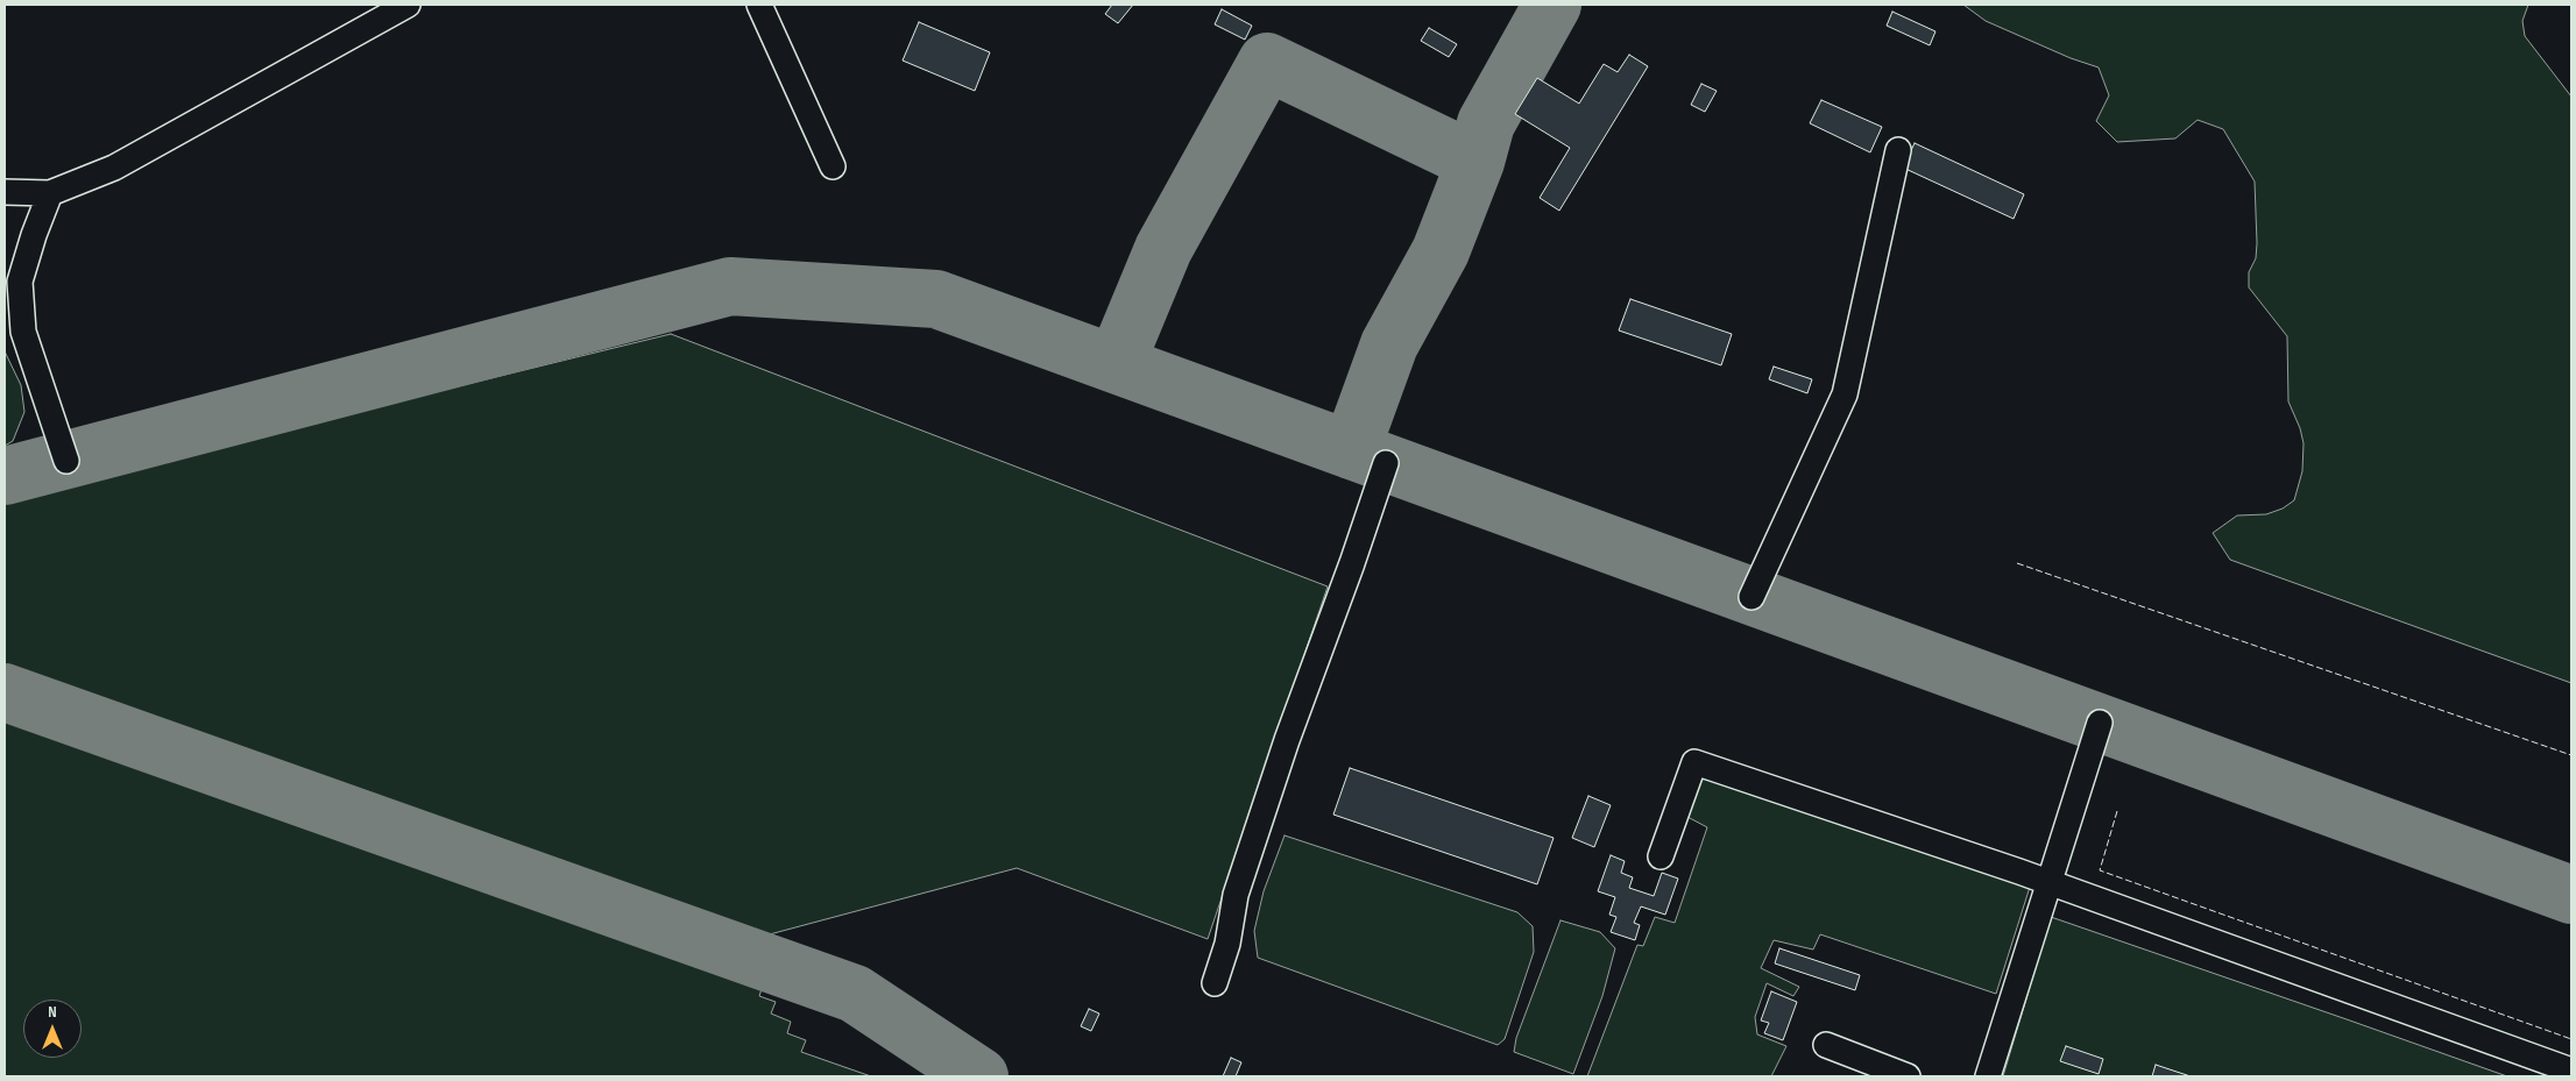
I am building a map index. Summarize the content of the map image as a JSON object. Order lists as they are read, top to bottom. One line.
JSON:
{"north":"top"}
